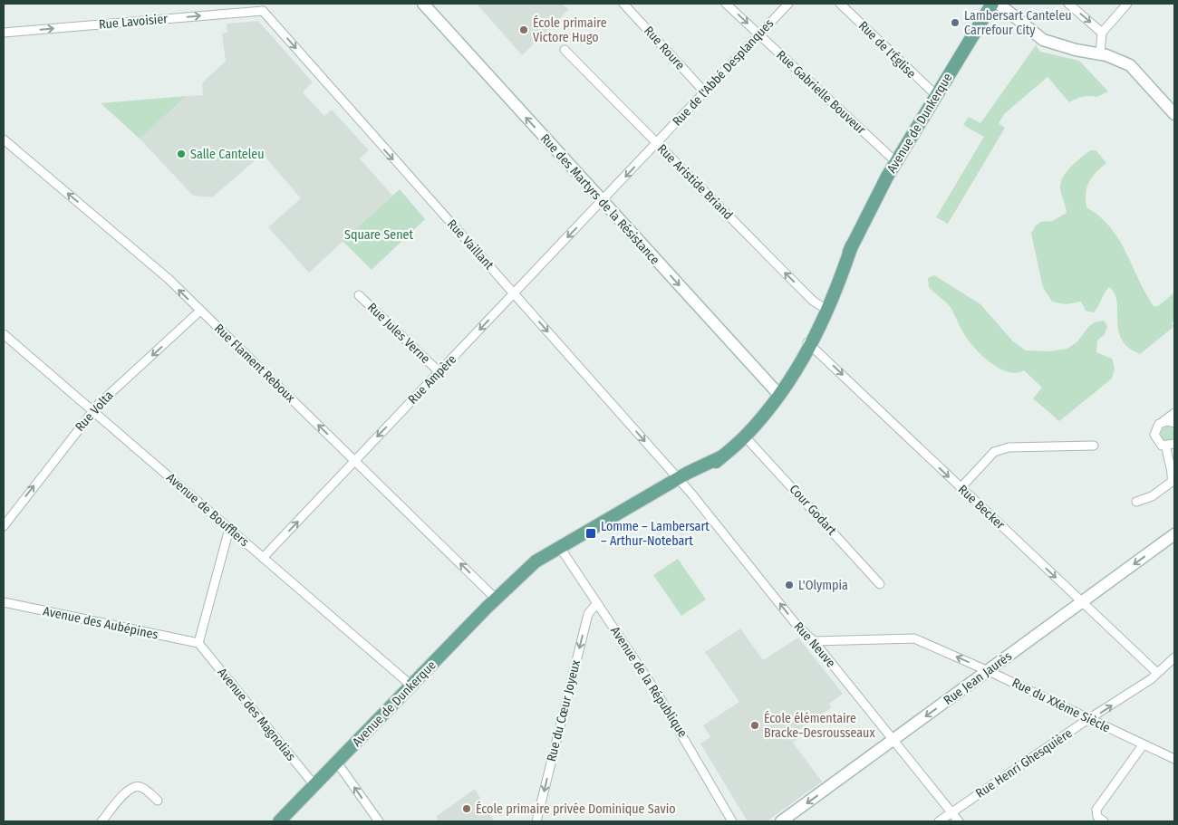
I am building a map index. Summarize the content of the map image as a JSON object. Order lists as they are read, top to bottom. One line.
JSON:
{"streets":{"main road":["Avenue de Dunkerque"],"street":["Rue Lavoisier","Rue Roure","Rue de l'Église","Rue de l'Abbé Desplanques","Rue Gabrielle Bouveur","Rue Aristide Briand","Rue des Martyrs de la Résistance","Rue Vaillant","Rue Jules Verne","Rue Flament Reboux","Rue Ampère","Rue Volta","Rue Becker","Avenue de Boufflers","Cour Godart","Avenue des Aubépines","Rue Neuve","Rue Jean Jaurès","Avenue de la République","Rue du XXème Siècle","Rue du Cœur Joyeux","Avenue des Magnolias","Rue Henri Ghesquière"]},"crossings":[["Rue Lavoisier","Rue Vaillant"],["Rue Roure","Rue de l'Abbé Desplanques"],["Rue de l'Église","Avenue de Dunkerque"],["Rue de l'Abbé Desplanques","Rue Gabrielle Bouveur"],["Rue de l'Abbé Desplanques","Rue Aristide Briand"],["Rue de l'Abbé Desplanques","Rue des Martyrs de la Résistance"],["Rue de l'Abbé Desplanques","Rue Ampère"],["Rue Gabrielle Bouveur","Avenue de Dunkerque"],["Avenue de Dunkerque","Rue Aristide Briand"],["Avenue de Dunkerque","Rue des Martyrs de la Résistance"],["Avenue de Dunkerque","Rue Vaillant"],["Avenue de Dunkerque","Rue Flament Reboux"],["Avenue de Dunkerque","Rue Becker"],["Avenue de Dunkerque","Avenue de Boufflers"],["Avenue de Dunkerque","Cour Godart"],["Avenue de Dunkerque","Rue Neuve"],["Avenue de Dunkerque","Avenue de la République"],["Avenue de Dunkerque","Avenue des Magnolias"],["Rue des Martyrs de la Résistance","Rue Ampère"],["Rue Vaillant","Rue Ampère"],["Rue Vaillant","Rue Neuve"],["Rue Jules Verne","Rue Ampère"],["Rue Flament Reboux","Rue Ampère"],["Rue Flament Reboux","Rue Volta"],["Rue Ampère","Avenue de Boufflers"],["Rue Volta","Avenue de Boufflers"],["Rue Becker","Rue Jean Jaurès"],["Rue Becker","Rue Henri Ghesquière"],["Avenue des Aubépines","Avenue des Magnolias"],["Rue Neuve","Rue Jean Jaurès"],["Rue Neuve","Rue du XXème Siècle"],["Rue Neuve","Rue Henri Ghesquière"],["Rue Jean Jaurès","Rue du XXème Siècle"],["Avenue de la République","Rue du Cœur Joyeux"],["Rue du XXème Siècle","Rue Henri Ghesquière"]],"one_way":["Rue Lavoisier","Rue Aristide Briand","Rue Vaillant","Rue Flament Reboux","Rue Becker","Rue Neuve","Rue Jean Jaurès","Rue du XXème Siècle","Rue du Cœur Joyeux"],"parks":["Square Senet"],"places":{"other":["Lambersart Canteleu Carrefour City","École primaire Victore Hugo","Salle Canteleu","L'Olympia","École élémentaire Bracke-Desrousseaux","École primaire privée Dominique Savio"],"transit":["Lomme – Lambersart – Arthur-Notebart"]}}
